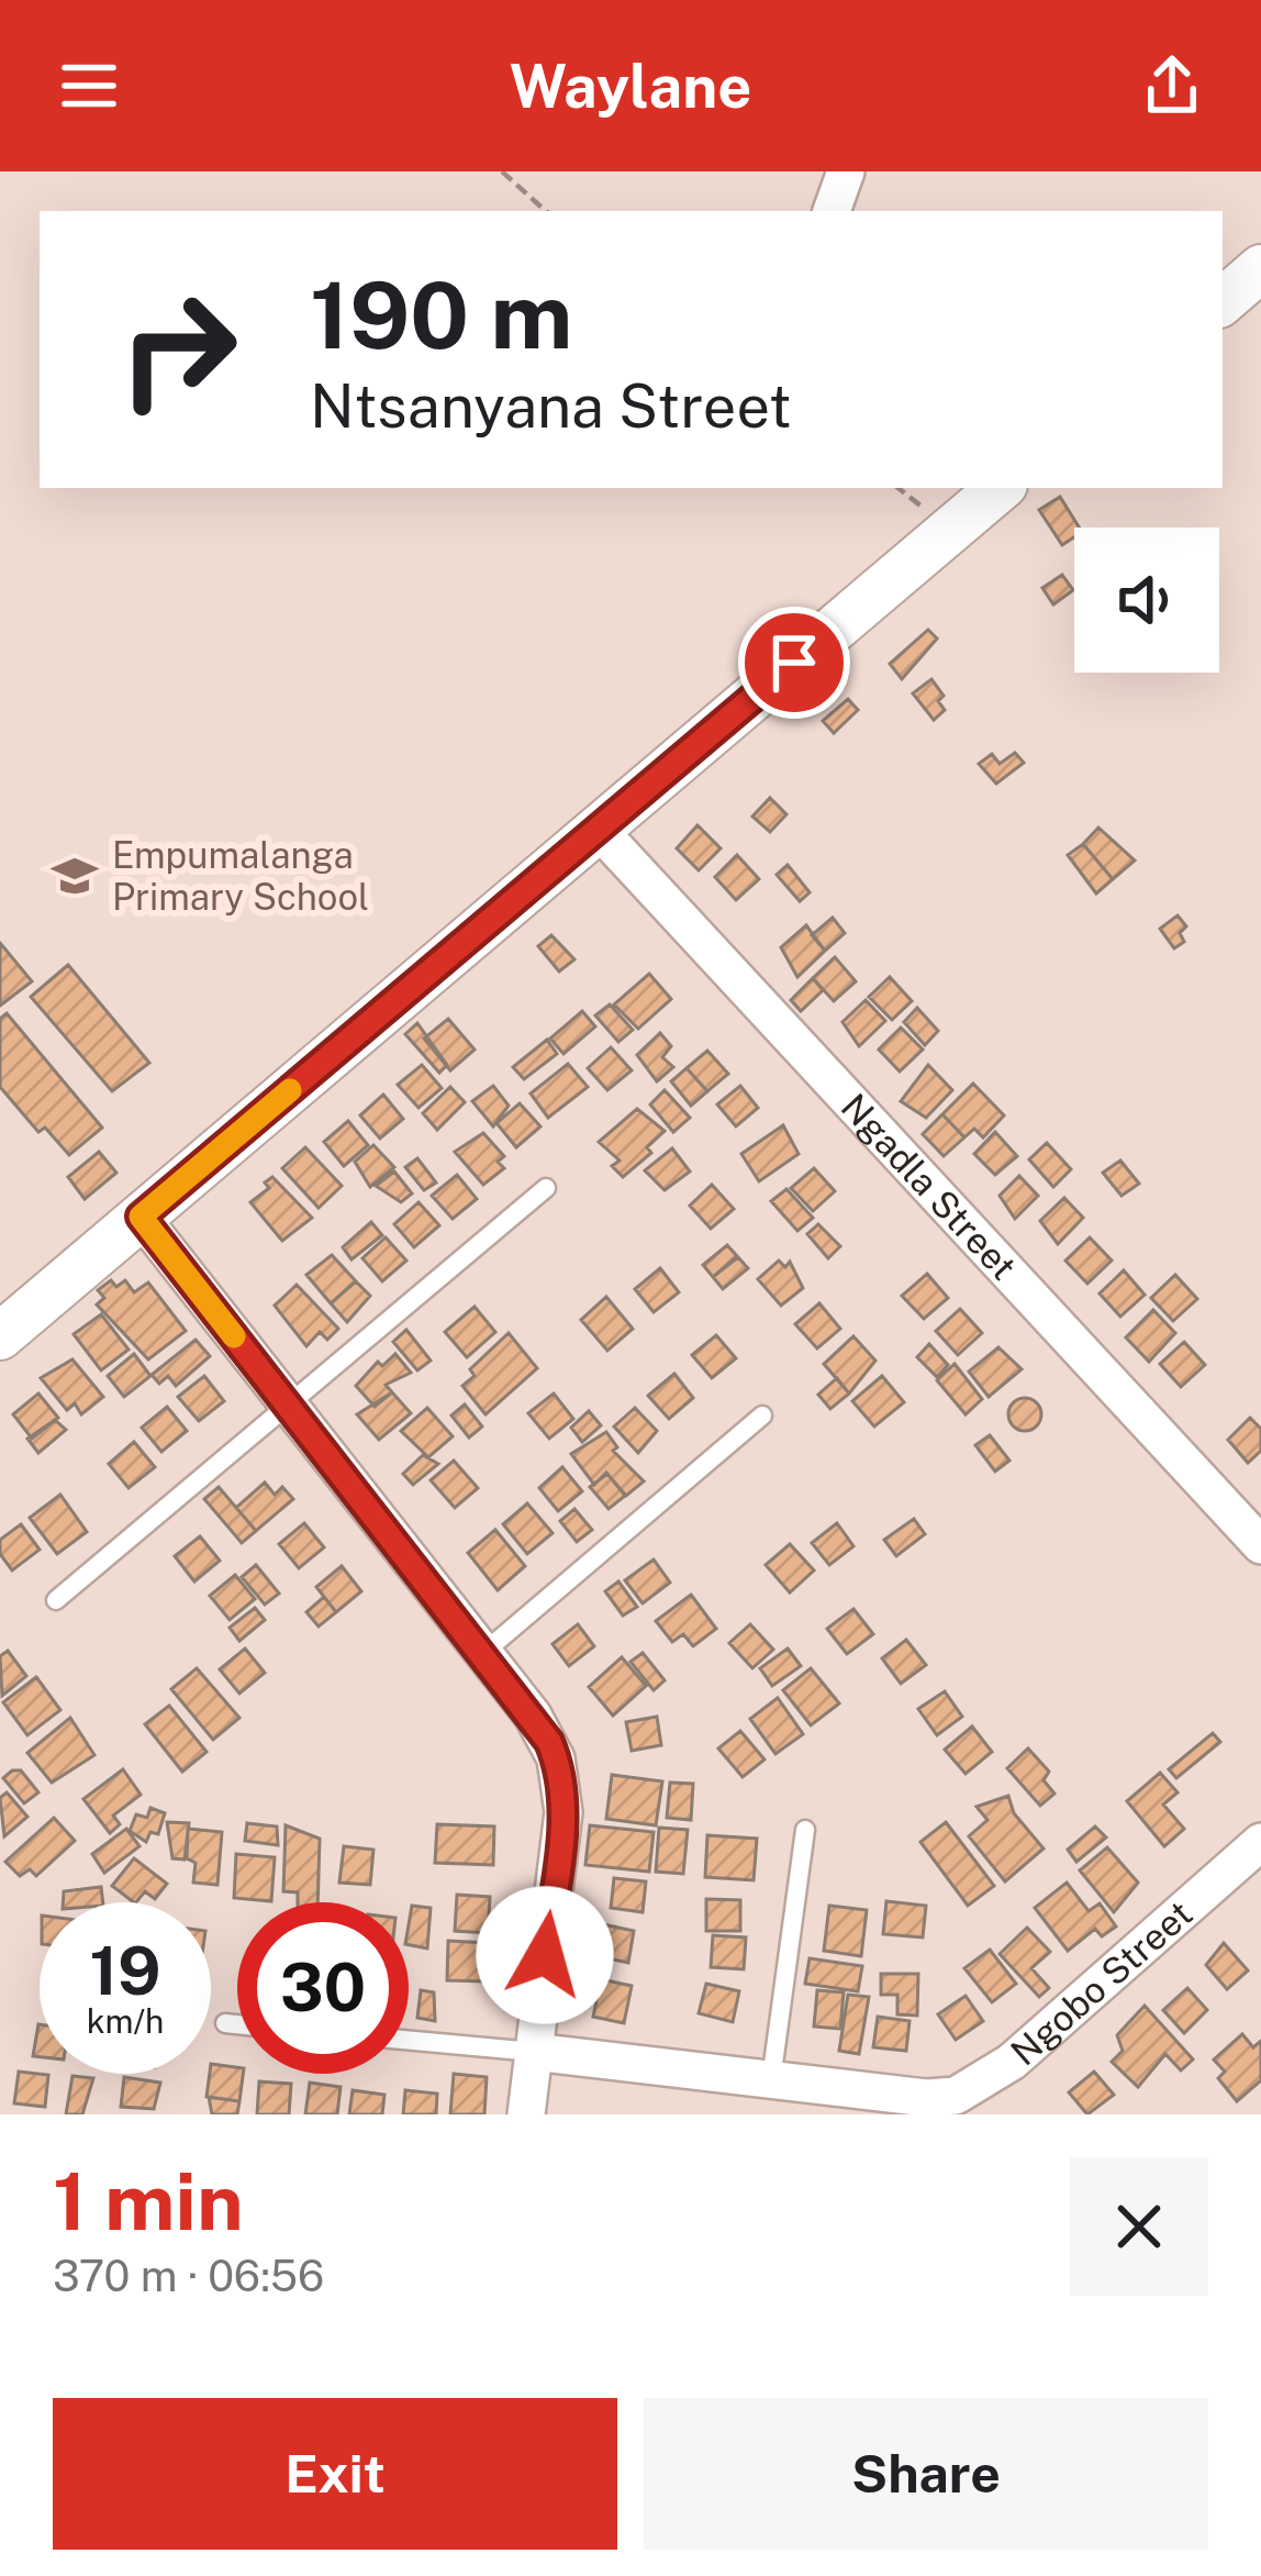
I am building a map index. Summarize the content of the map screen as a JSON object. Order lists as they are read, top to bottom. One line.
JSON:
{"streets":{"street":["Ngadla Street","Ngobo Street"]},"places":{"school or university":["Empumalanga Primary School"]},"page":{"header":"Waylane","turn":["190 m","Ntsanyana Street"],"speed":"19 km/h","limit":"30","heading":["1 min","370 m · 06:56"],"buttons":["Exit","Share"]}}
